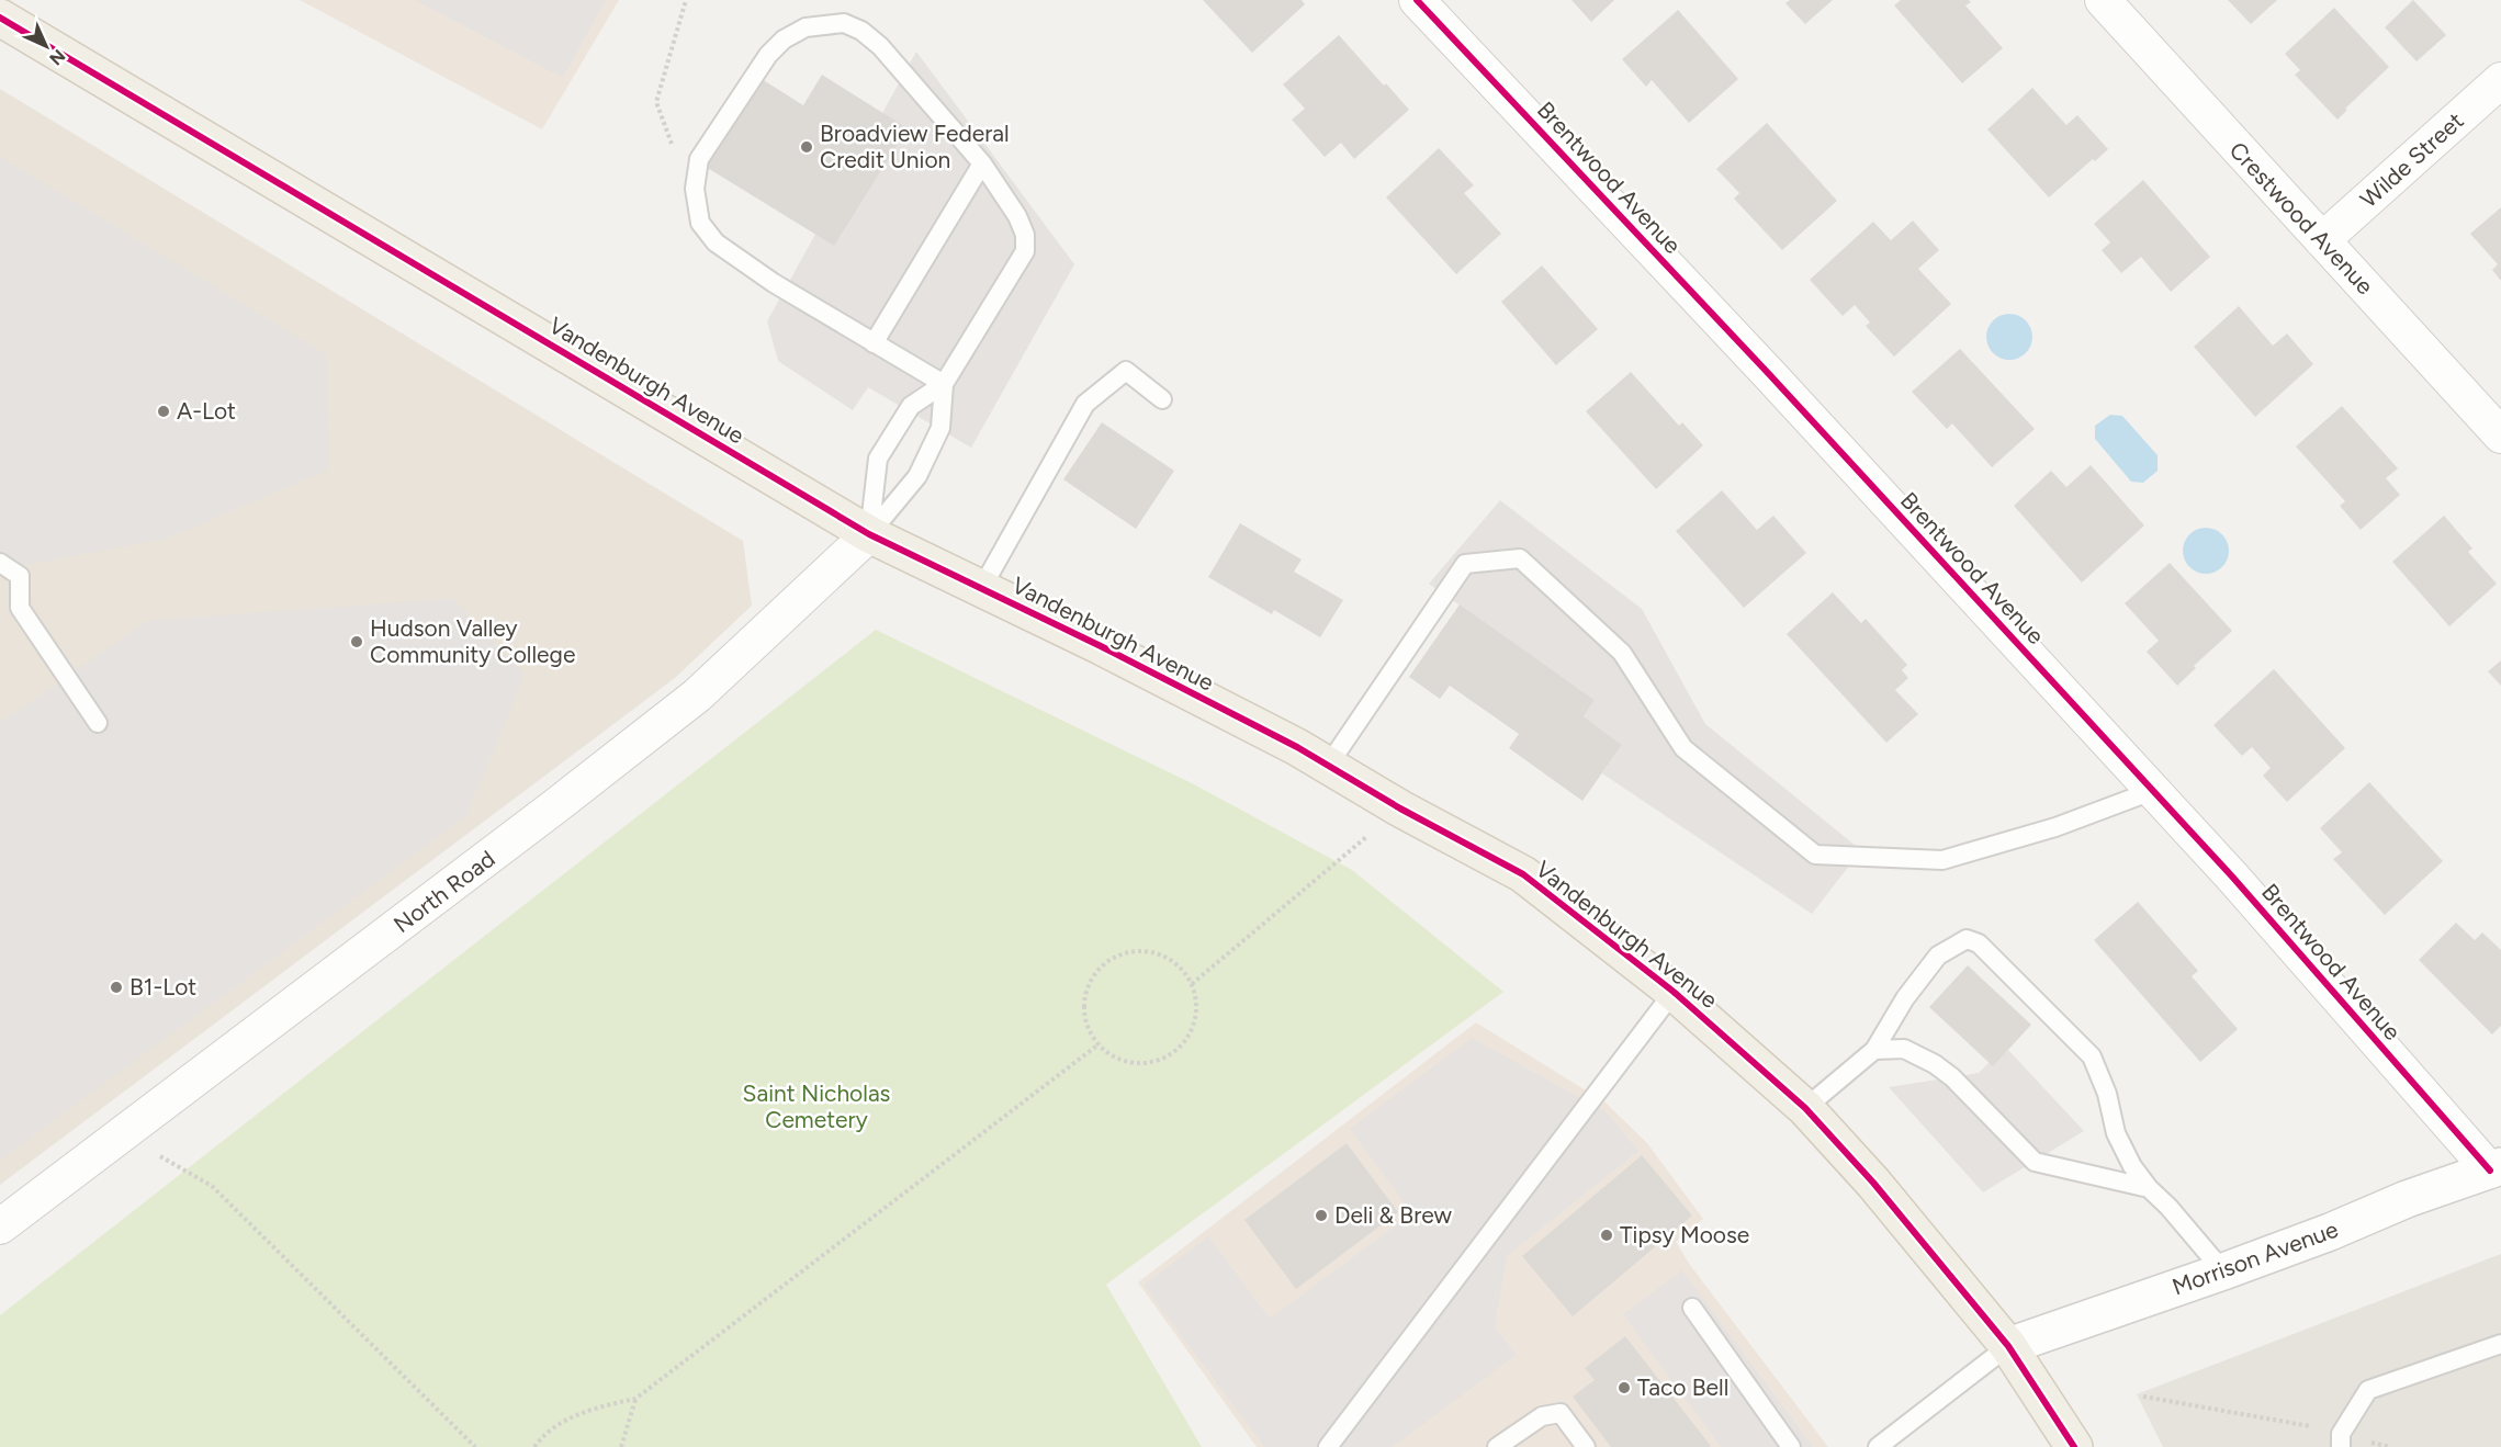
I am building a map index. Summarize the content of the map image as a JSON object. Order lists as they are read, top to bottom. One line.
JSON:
{"streets":{"main road":["Vandenburgh Avenue"],"street":["Wilde Street","Brentwood Avenue","Crestwood Avenue","North Road","Morrison Avenue"]},"crossings":[["Wilde Street","Crestwood Avenue"],["Brentwood Avenue","Morrison Avenue"],["Vandenburgh Avenue","North Road"],["Vandenburgh Avenue","Morrison Avenue"]],"parks":["Saint Nicholas Cemetery"],"places":["Broadview Federal Credit Union","A-Lot","Hudson Valley Community College","B1-Lot","Deli & Brew","Tipsy Moose","Taco Bell"],"north":"bottom right"}
